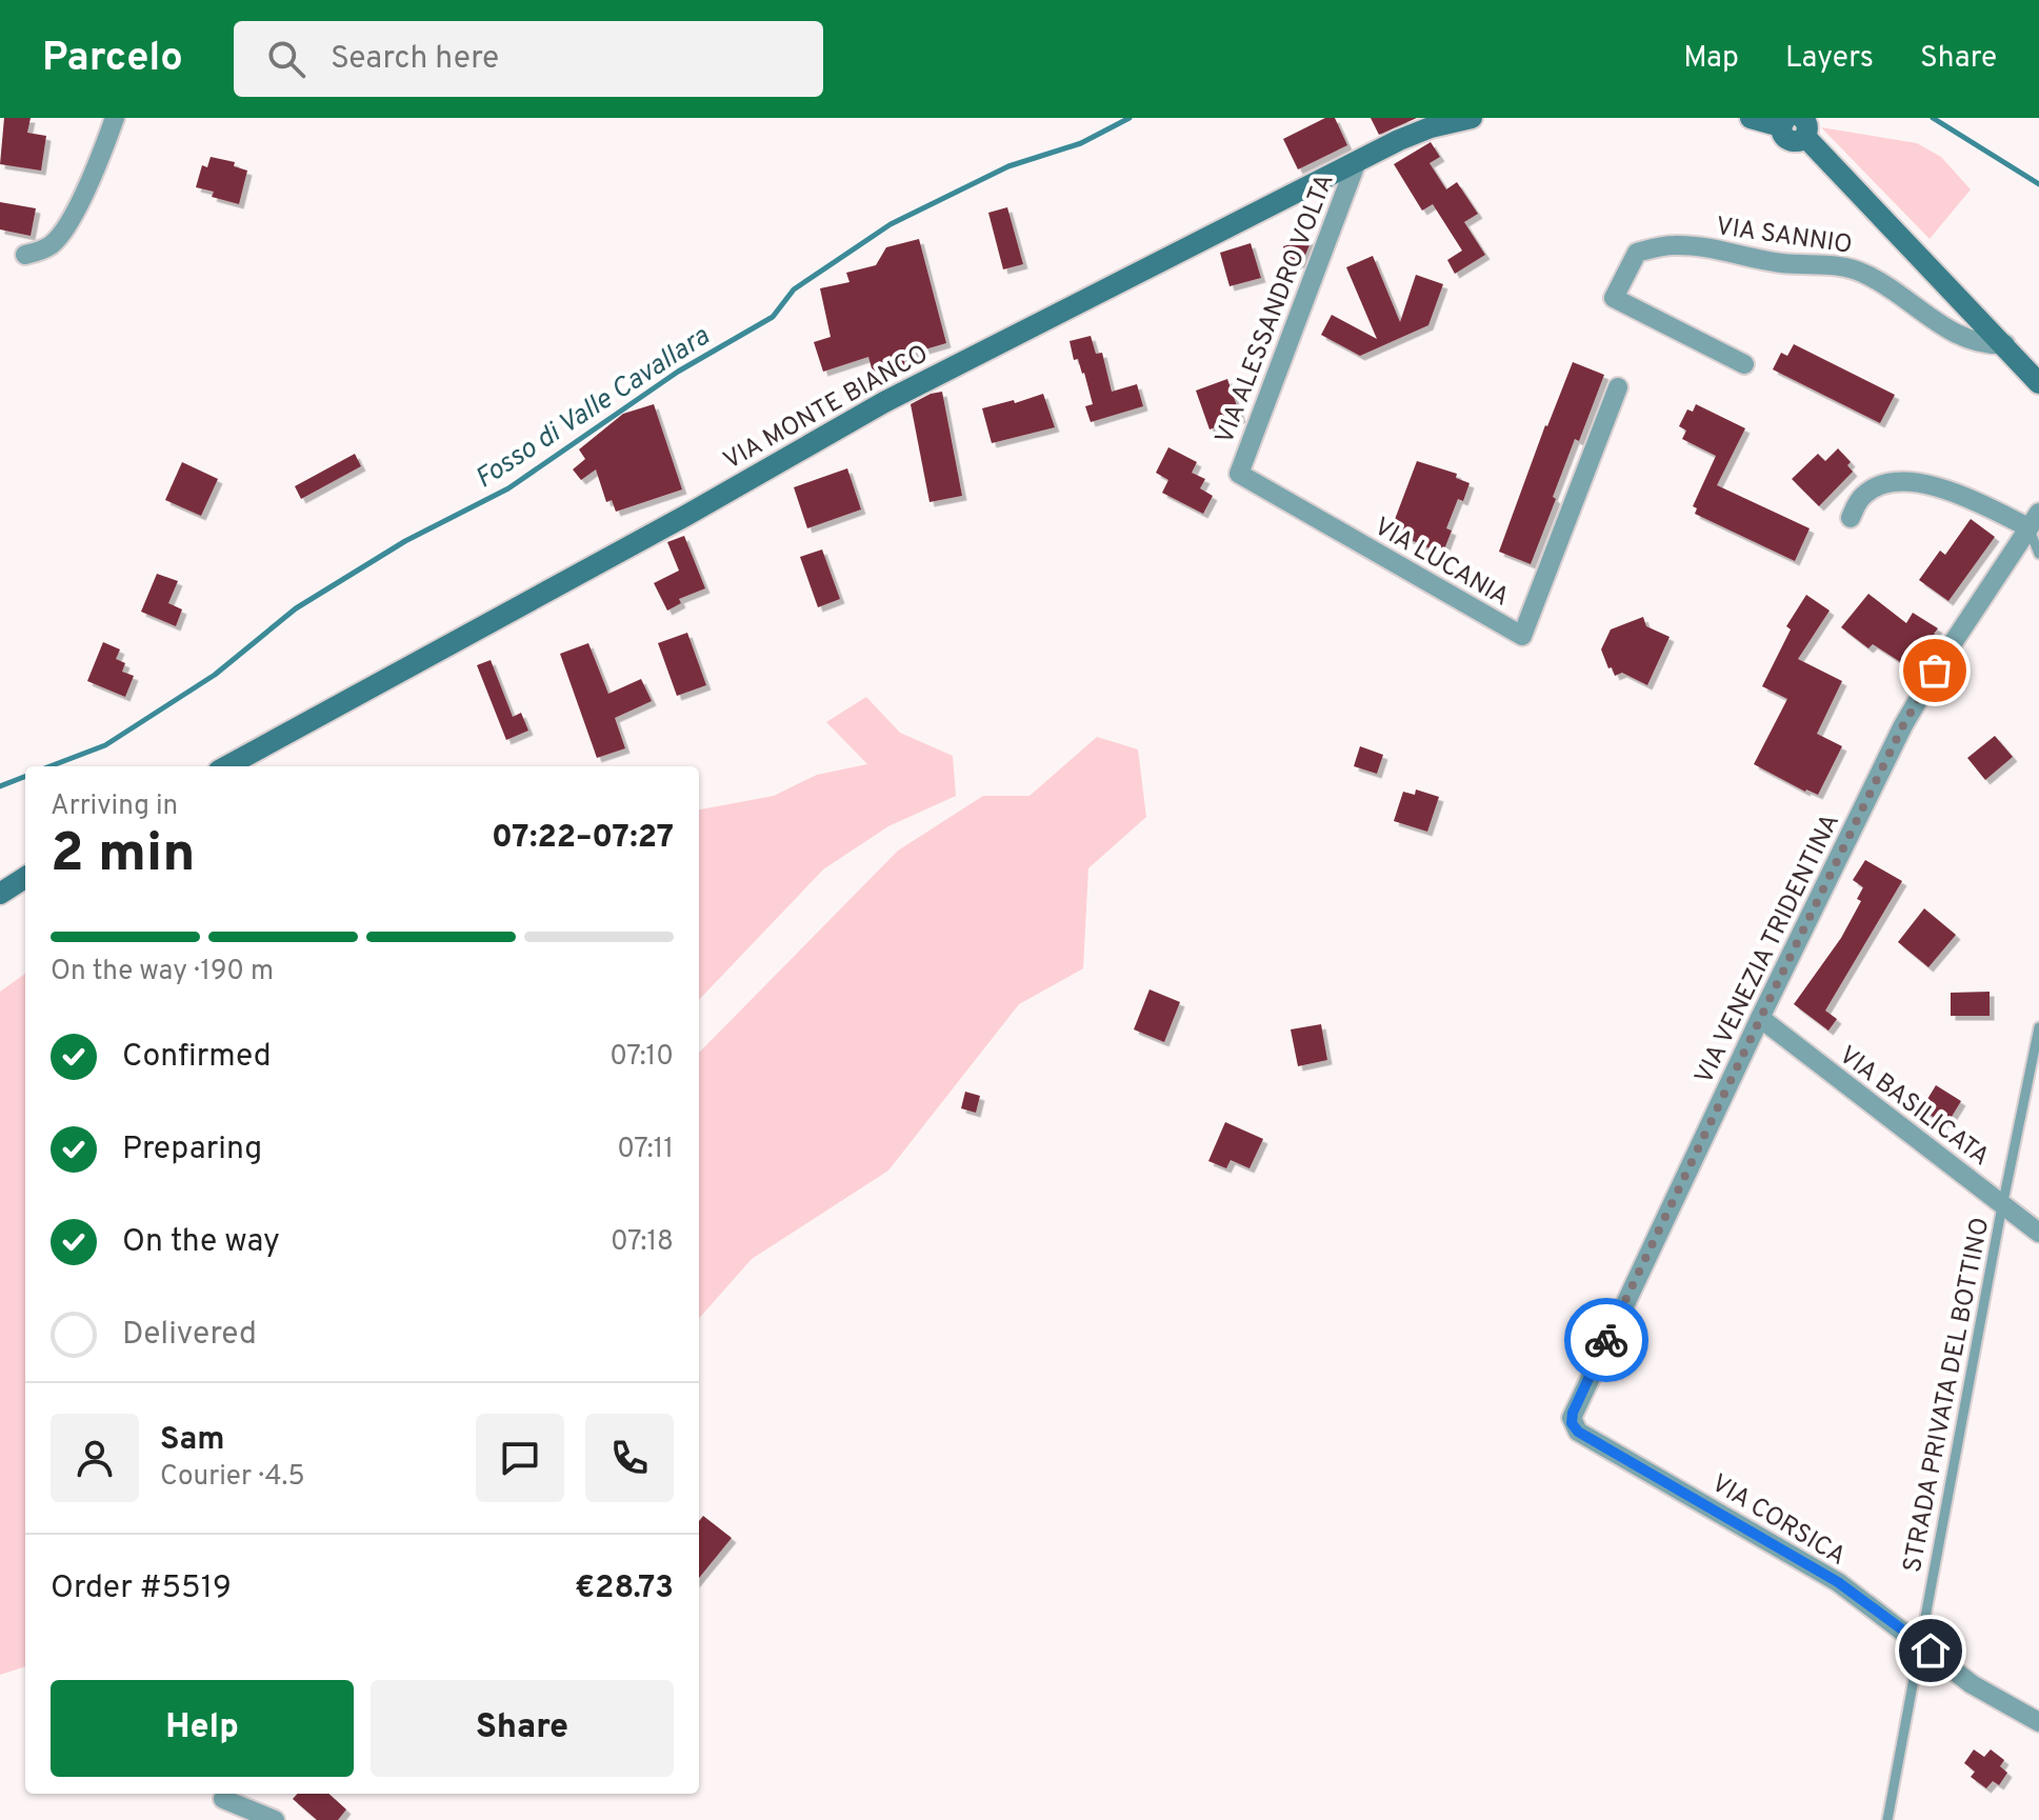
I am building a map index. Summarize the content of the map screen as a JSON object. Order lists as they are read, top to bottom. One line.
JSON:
{"streets":{"main road":["VIA MONTE BIANCO"],"street":["VIA SANNIO","VIA ALESSANDRO VOLTA","VIA LUCANIA","VIA VENEZIA TRIDENTINA","VIA BASILICATA","VIA CORSICA"],"lane":["STRADA PRIVATA DEL BOTTINO"]},"crossings":[["VIA ALESSANDRO VOLTA","VIA MONTE BIANCO"],["VIA ALESSANDRO VOLTA","VIA LUCANIA"],["VIA VENEZIA TRIDENTINA","VIA BASILICATA"],["VIA VENEZIA TRIDENTINA","VIA CORSICA"],["VIA BASILICATA","STRADA PRIVATA DEL BOTTINO"],["STRADA PRIVATA DEL BOTTINO","VIA CORSICA"]],"water":["Fosso di Valle Cavallara"],"page":{"header":"Parcelo","search":"Search here","nav":["Map","Layers","Share"],"heading":["2 min","Arriving in","07:22–07:27"],"panel":["Sam","Courier · 4.5","Order #5519","€28.73"],"bar":"On the way · 190 m","list":[["Confirmed","07:10"],["Preparing","07:11"],["On the way","07:18"],"Delivered"],"buttons":["Help","Share"]}}
